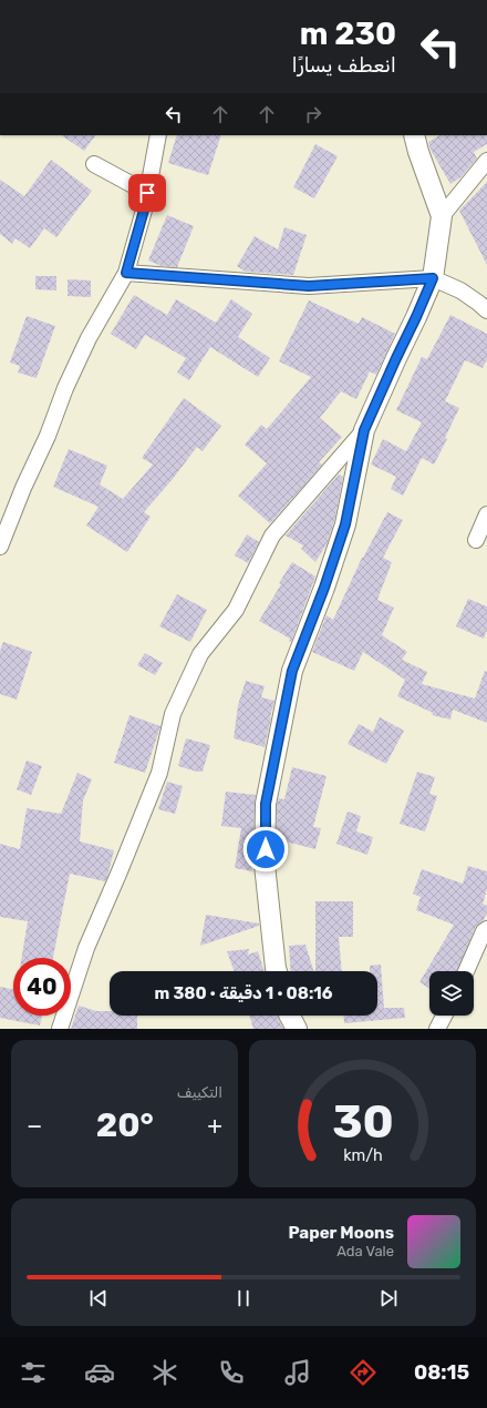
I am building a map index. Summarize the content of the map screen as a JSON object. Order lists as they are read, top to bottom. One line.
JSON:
{"page":{"turn":["230 m","انعطف يسارًا"],"limit":"40","trip":"08:16 · 1 دقيقة · 380 m","tile":"التكييف","heat":["−","20°","+"],"song":["Paper Moons","Ada Vale"],"tabs":"08:15","gauge":["30","km/h"]}}
